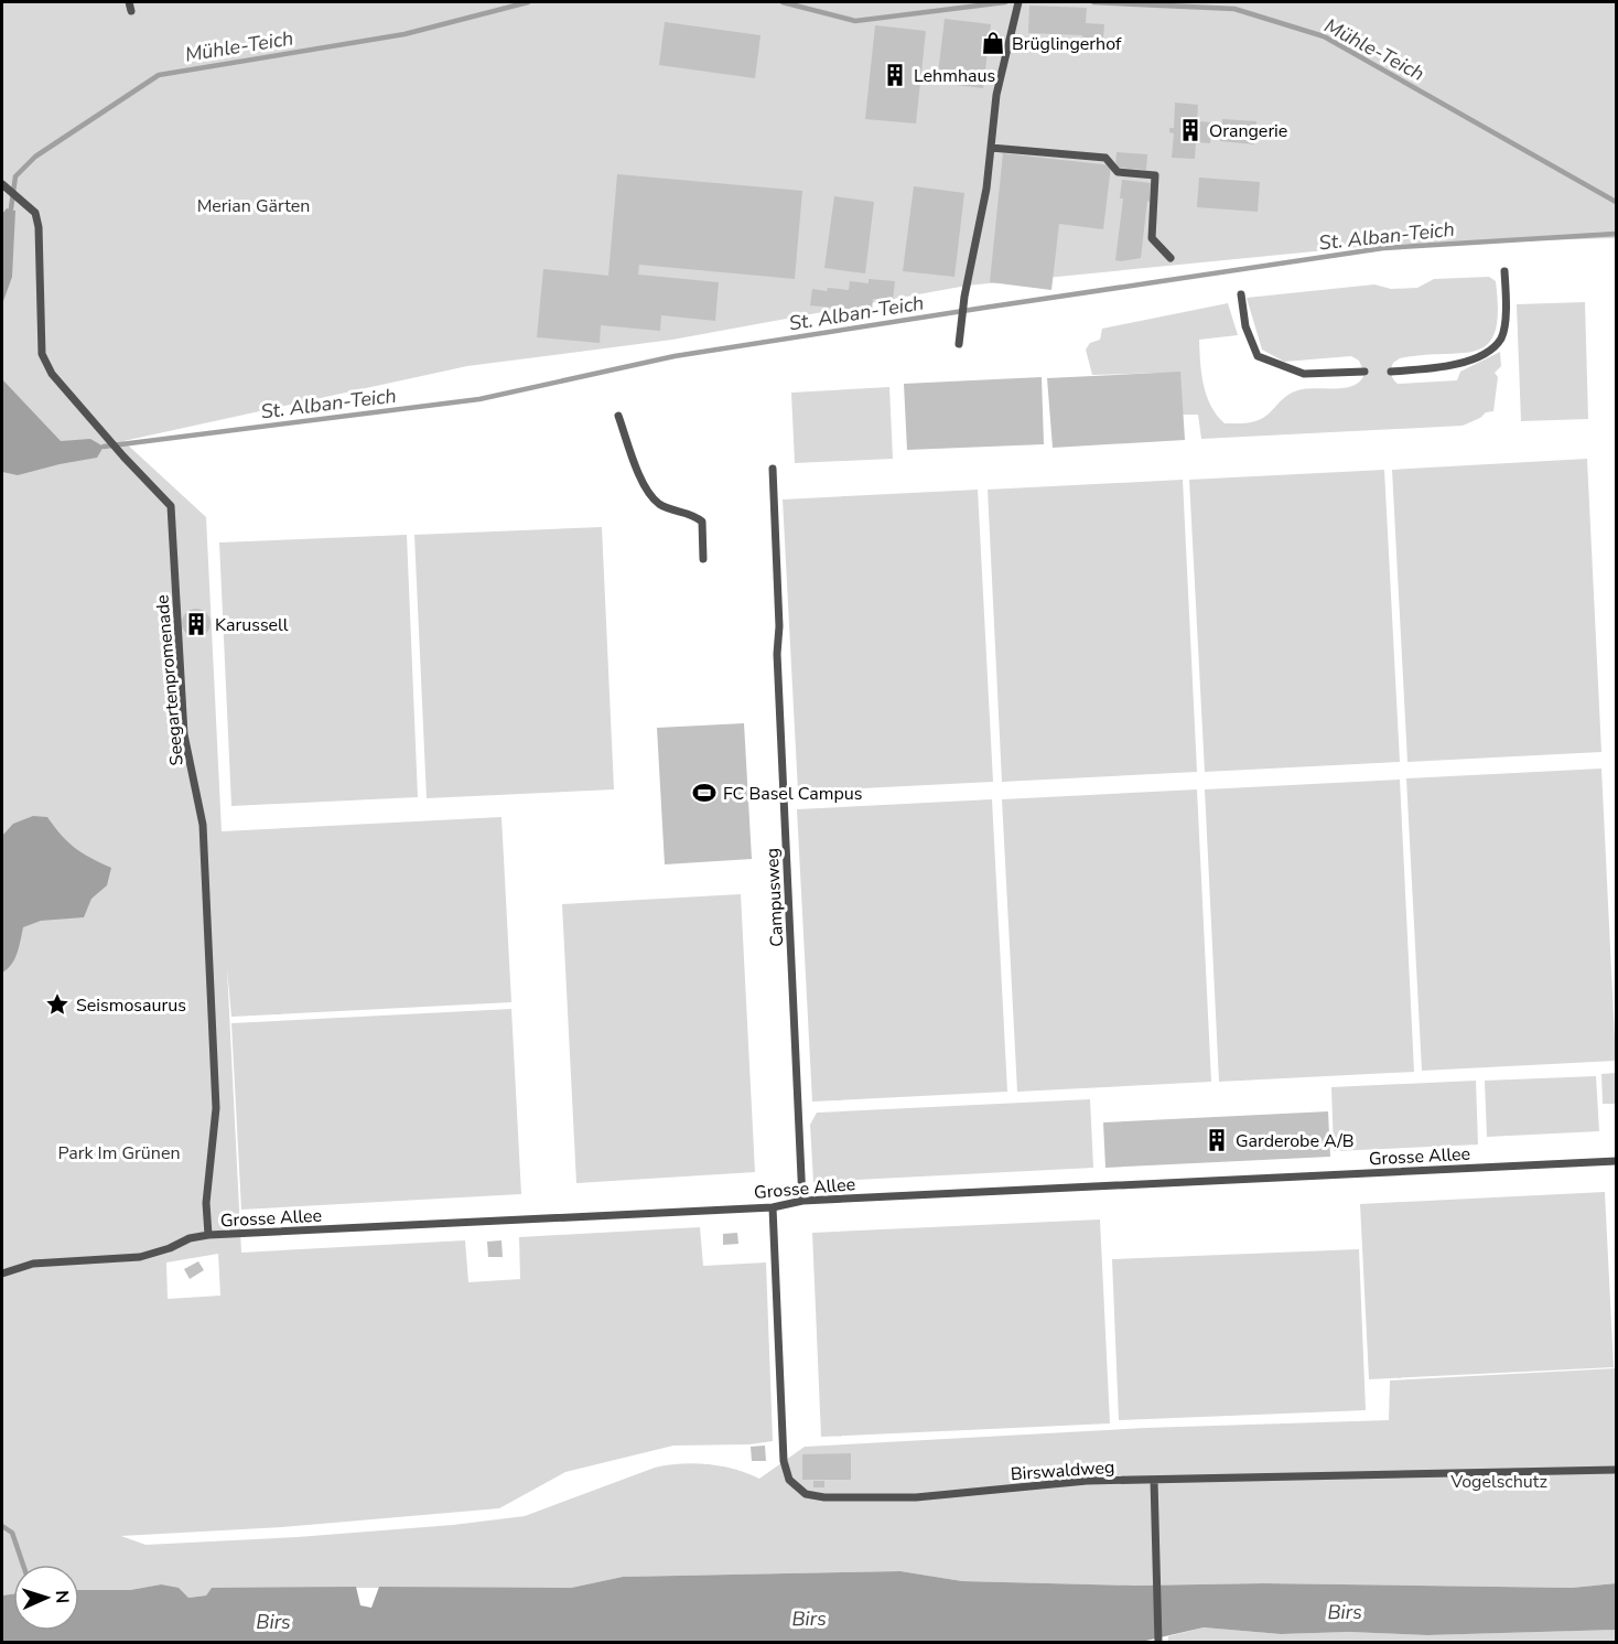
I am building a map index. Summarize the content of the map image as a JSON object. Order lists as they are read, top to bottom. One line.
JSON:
{"streets":{"lane":["Seegartenpromenade","Campusweg","Grosse Allee","Birswaldweg"]},"crossings":[["Seegartenpromenade","Grosse Allee"],["Campusweg","Grosse Allee"],["Grosse Allee","Birswaldweg"]],"water":["Mühle-Teich","St. Alban-Teich","Birs"],"parks":["Merian Gärten","Park Im Grünen","Vogelschutz"],"places":{"shop":["Brüglingerhof"],"building":["Lehmhaus","Orangerie","Karussell","Garderobe A/B"],"sports":["FC Basel Campus"],"place":["Seismosaurus"]},"north":"right"}
